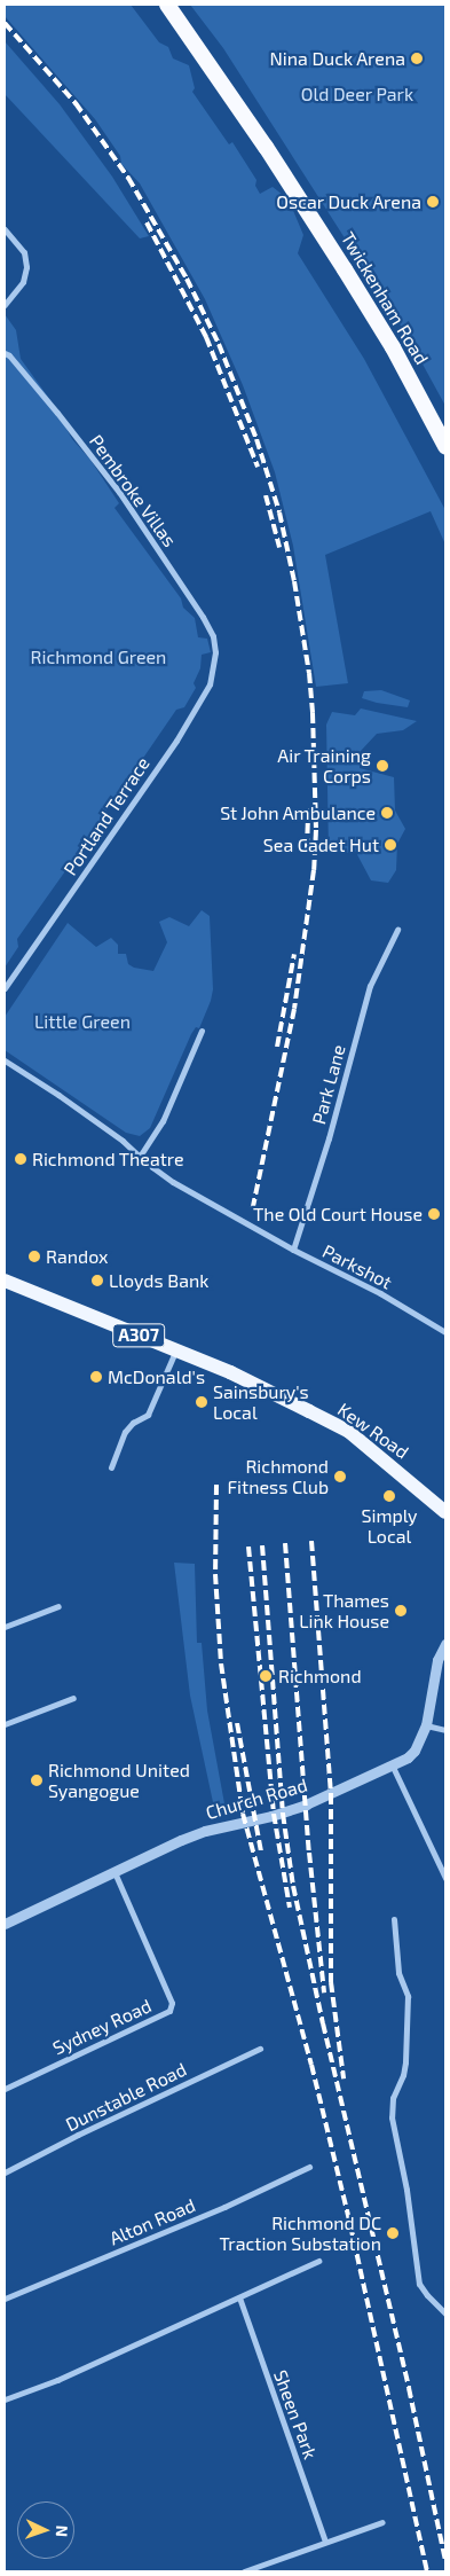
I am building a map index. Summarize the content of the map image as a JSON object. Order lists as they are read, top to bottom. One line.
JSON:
{"streets":{"highway":["Twickenham Road"],"main road":["A307","Kew Road"],"street":["Pembroke Villas","Portland Terrace","Park Lane","Parkshot","Church Road","Sydney Road","Dunstable Road","Alton Road","Sheen Park"]},"crossings":[["Pembroke Villas","Portland Terrace"],["Park Lane","Parkshot"],["A307","Kew Road"],["Church Road","Sydney Road"]],"parks":["Old Deer Park","Richmond Green","Little Green"],"places":["Nina Duck Arena","Oscar Duck Arena","Air Training Corps","St John Ambulance","Sea Cadet Hut","Richmond Theatre","The Old Court House","Randox","Lloyds Bank","McDonald's","Sainsbury's Local","Richmond Fitness Club","Simply Local","Thames Link House","Richmond","Richmond United Syangogue","Richmond DC Traction Substation"],"north":"right"}
